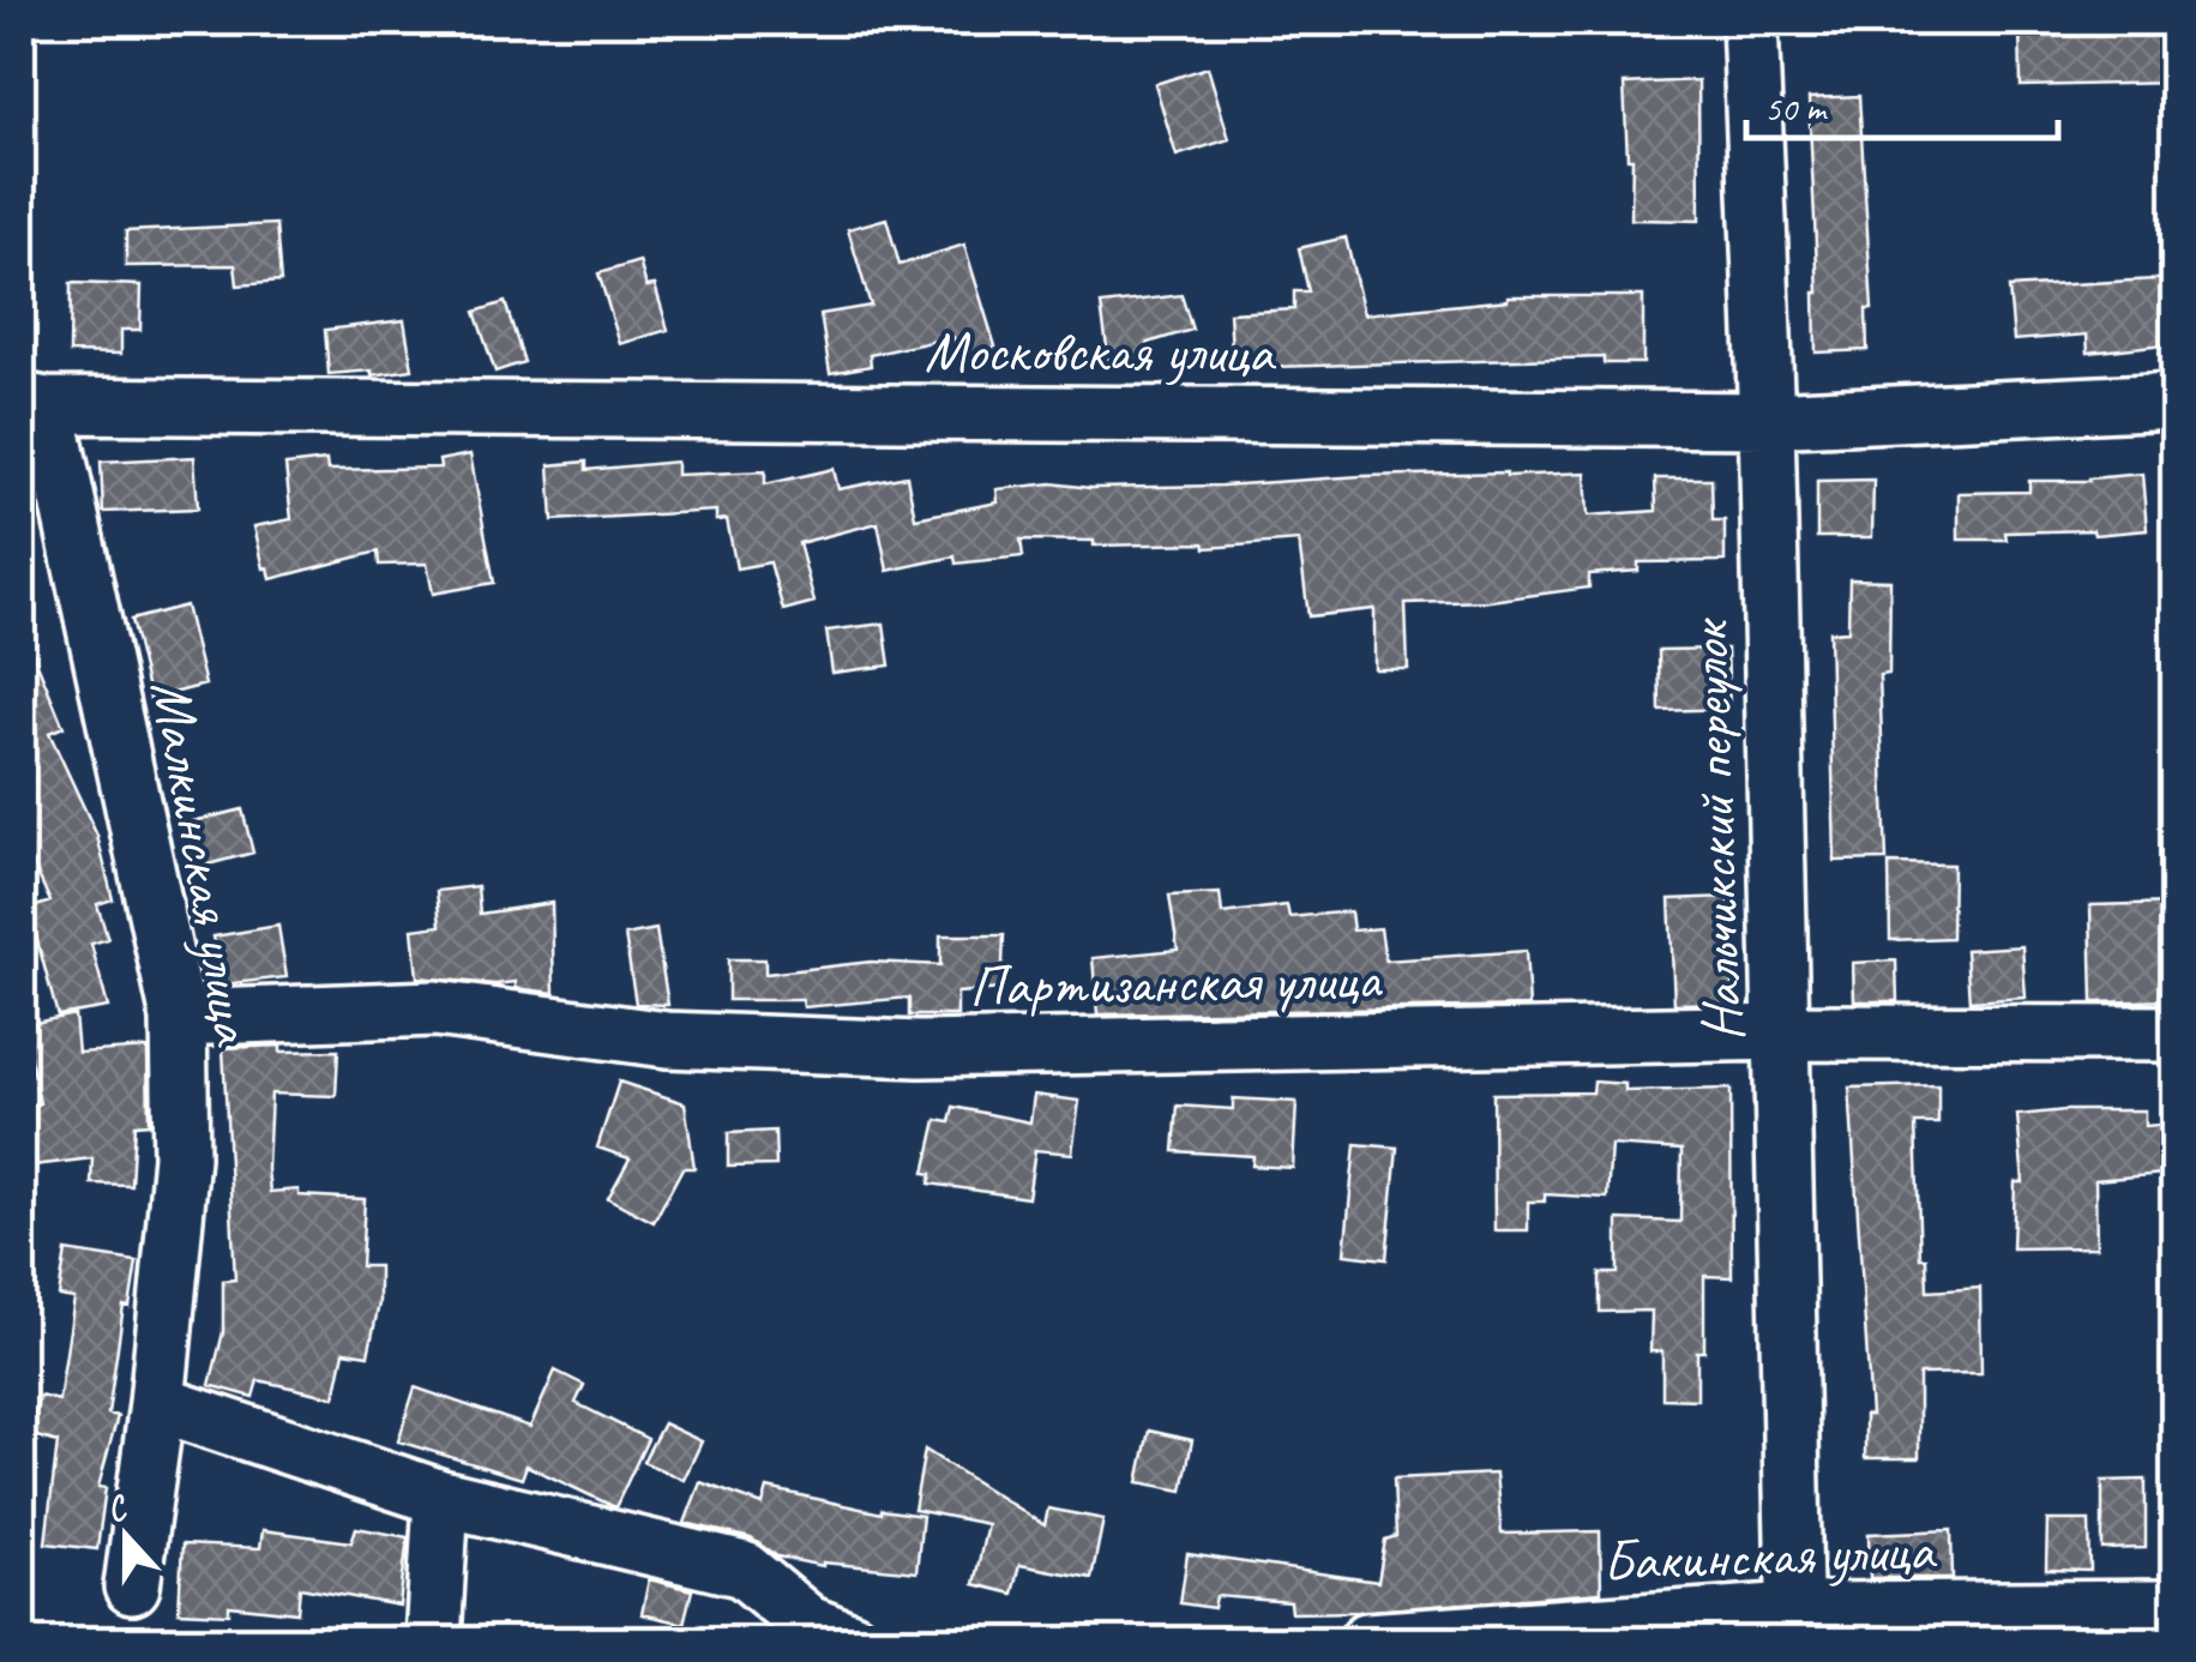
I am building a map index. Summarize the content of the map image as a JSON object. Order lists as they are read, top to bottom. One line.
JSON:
{"streets":{"street":["Московская улица","Нальчикский переулок","Малкинская улица","Партизанская улица","Бакинская улица"]},"crossings":[["Московская улица","Нальчикский переулок"],["Московская улица","Малкинская улица"],["Нальчикский переулок","Партизанская улица"],["Нальчикский переулок","Бакинская улица"],["Малкинская улица","Партизанская улица"]],"scale_bar":"50 m","north":"top"}
